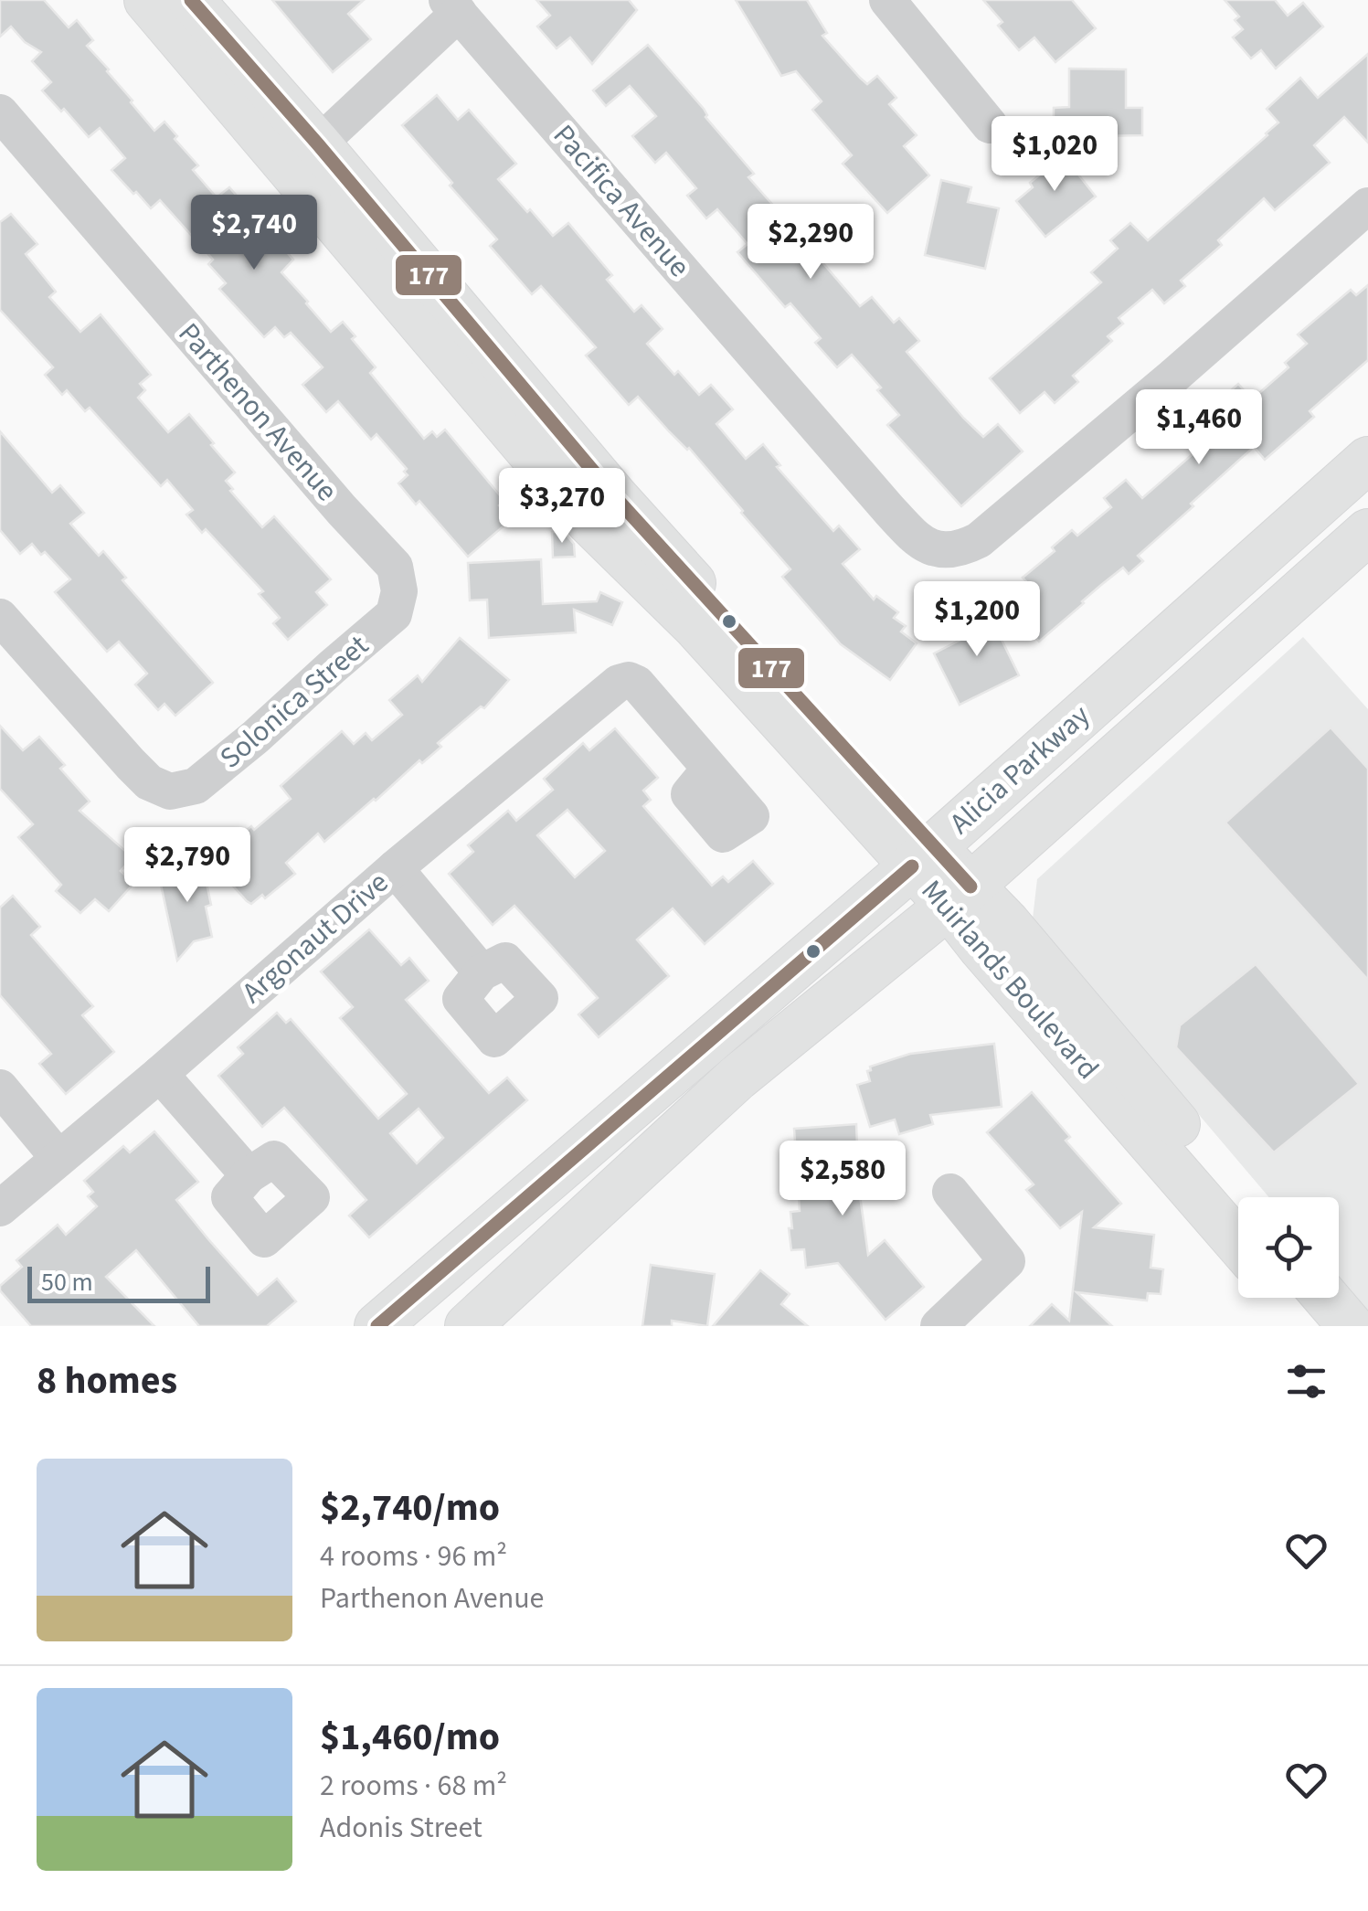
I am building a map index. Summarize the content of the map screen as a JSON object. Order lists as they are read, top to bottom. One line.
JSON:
{"streets":{"main road":["Alicia Parkway","Muirlands Boulevard"],"street":["Pacifica Avenue","Parthenon Avenue","Solonica Street","Argonaut Drive"]},"crossings":[["Parthenon Avenue","Solonica Street"],["Alicia Parkway","Muirlands Boulevard"]],"lines":["transit line 177"],"scale_bar":"50 m","page":{"price":["$1,020","$2,740","$2,290","$1,460","$3,270","$1,200","$2,790","$2,580"],"scale":"50 m","heading":"8 homes","list":[{"name":"$2,740/mo","note":"4 rooms · 96 m² · Parthenon Avenue"},{"name":"$1,460/mo","note":"2 rooms · 68 m² · Adonis Street"}]}}
